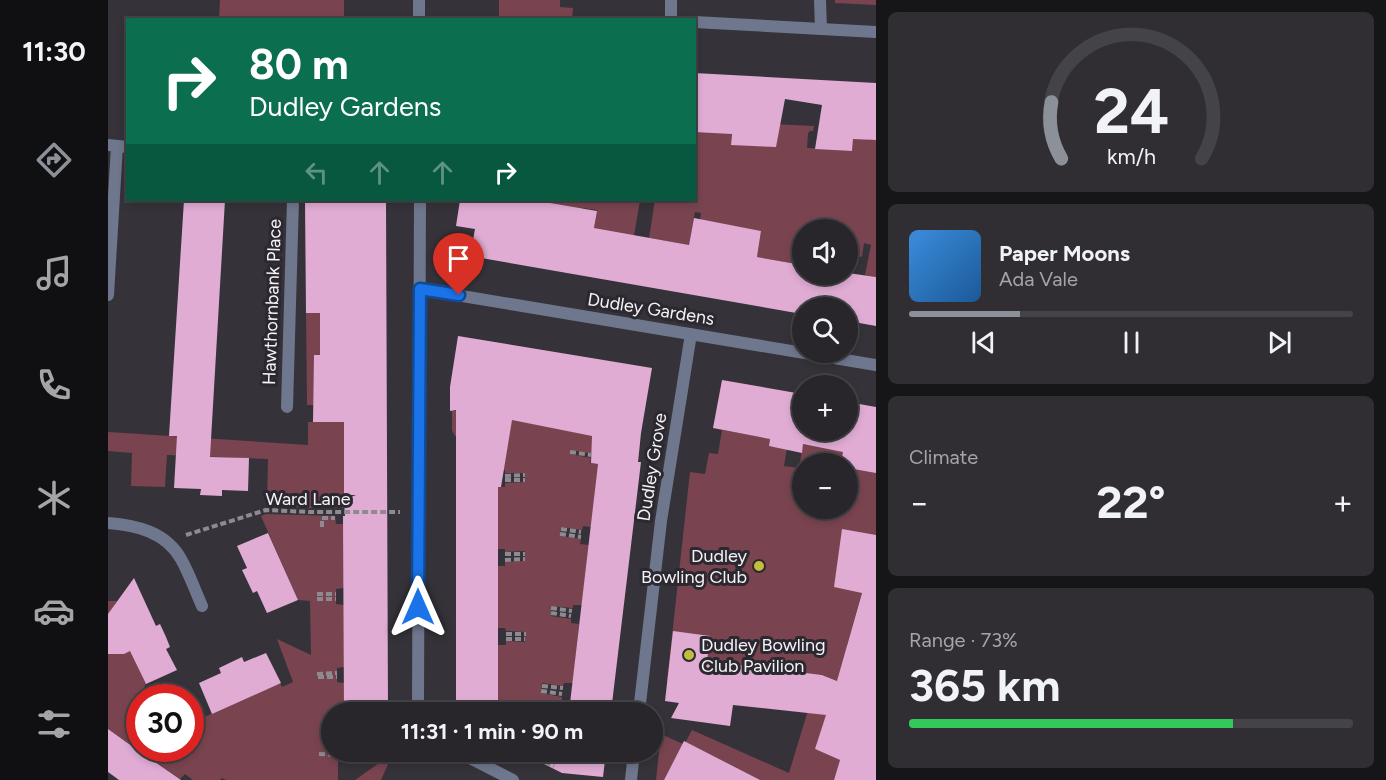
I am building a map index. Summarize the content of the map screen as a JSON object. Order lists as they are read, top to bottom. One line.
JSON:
{"streets":{"street":["Hawthornbank Place","Dudley Gardens","Dudley Grove"],"path":["Ward Lane"]},"crossings":[["Dudley Gardens","Dudley Grove"]],"places":["Dudley Bowling Club","Dudley Bowling Club Pavilion"],"page":{"tabs":"11:30","turn":["80 m","Dudley Gardens"],"map_buttons":["+","−"],"song":["Paper Moons","Ada Vale"],"tile":["Climate",["Range · 73%","365 km"]],"heat":["−","22°","+"],"limit":"30","trip":"11:31 · 1 min · 90 m","gauge":["24","km/h"]}}
